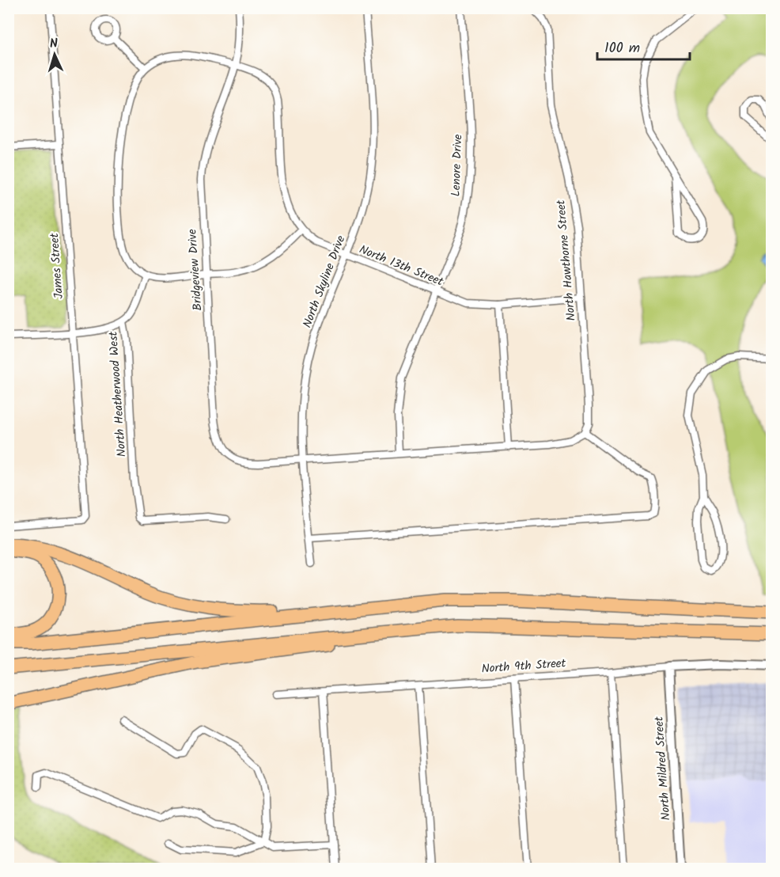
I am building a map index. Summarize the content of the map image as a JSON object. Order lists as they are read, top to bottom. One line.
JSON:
{"streets":{"street":["Lenore Drive","North Hawthorne Street","James Street","North 13th Street","Bridgeview Drive","North Skyline Drive","North Heatherwood West","North 9th Street","North Mildred Street"]},"crossings":[["Lenore Drive","North 13th Street"],["Lenore Drive","Bridgeview Drive"],["North Hawthorne Street","North 13th Street"],["North Hawthorne Street","Bridgeview Drive"],["North 13th Street","North Skyline Drive"],["Bridgeview Drive","North Skyline Drive"],["North 9th Street","North Mildred Street"]],"scale_bar":"100 m","north":"top"}
